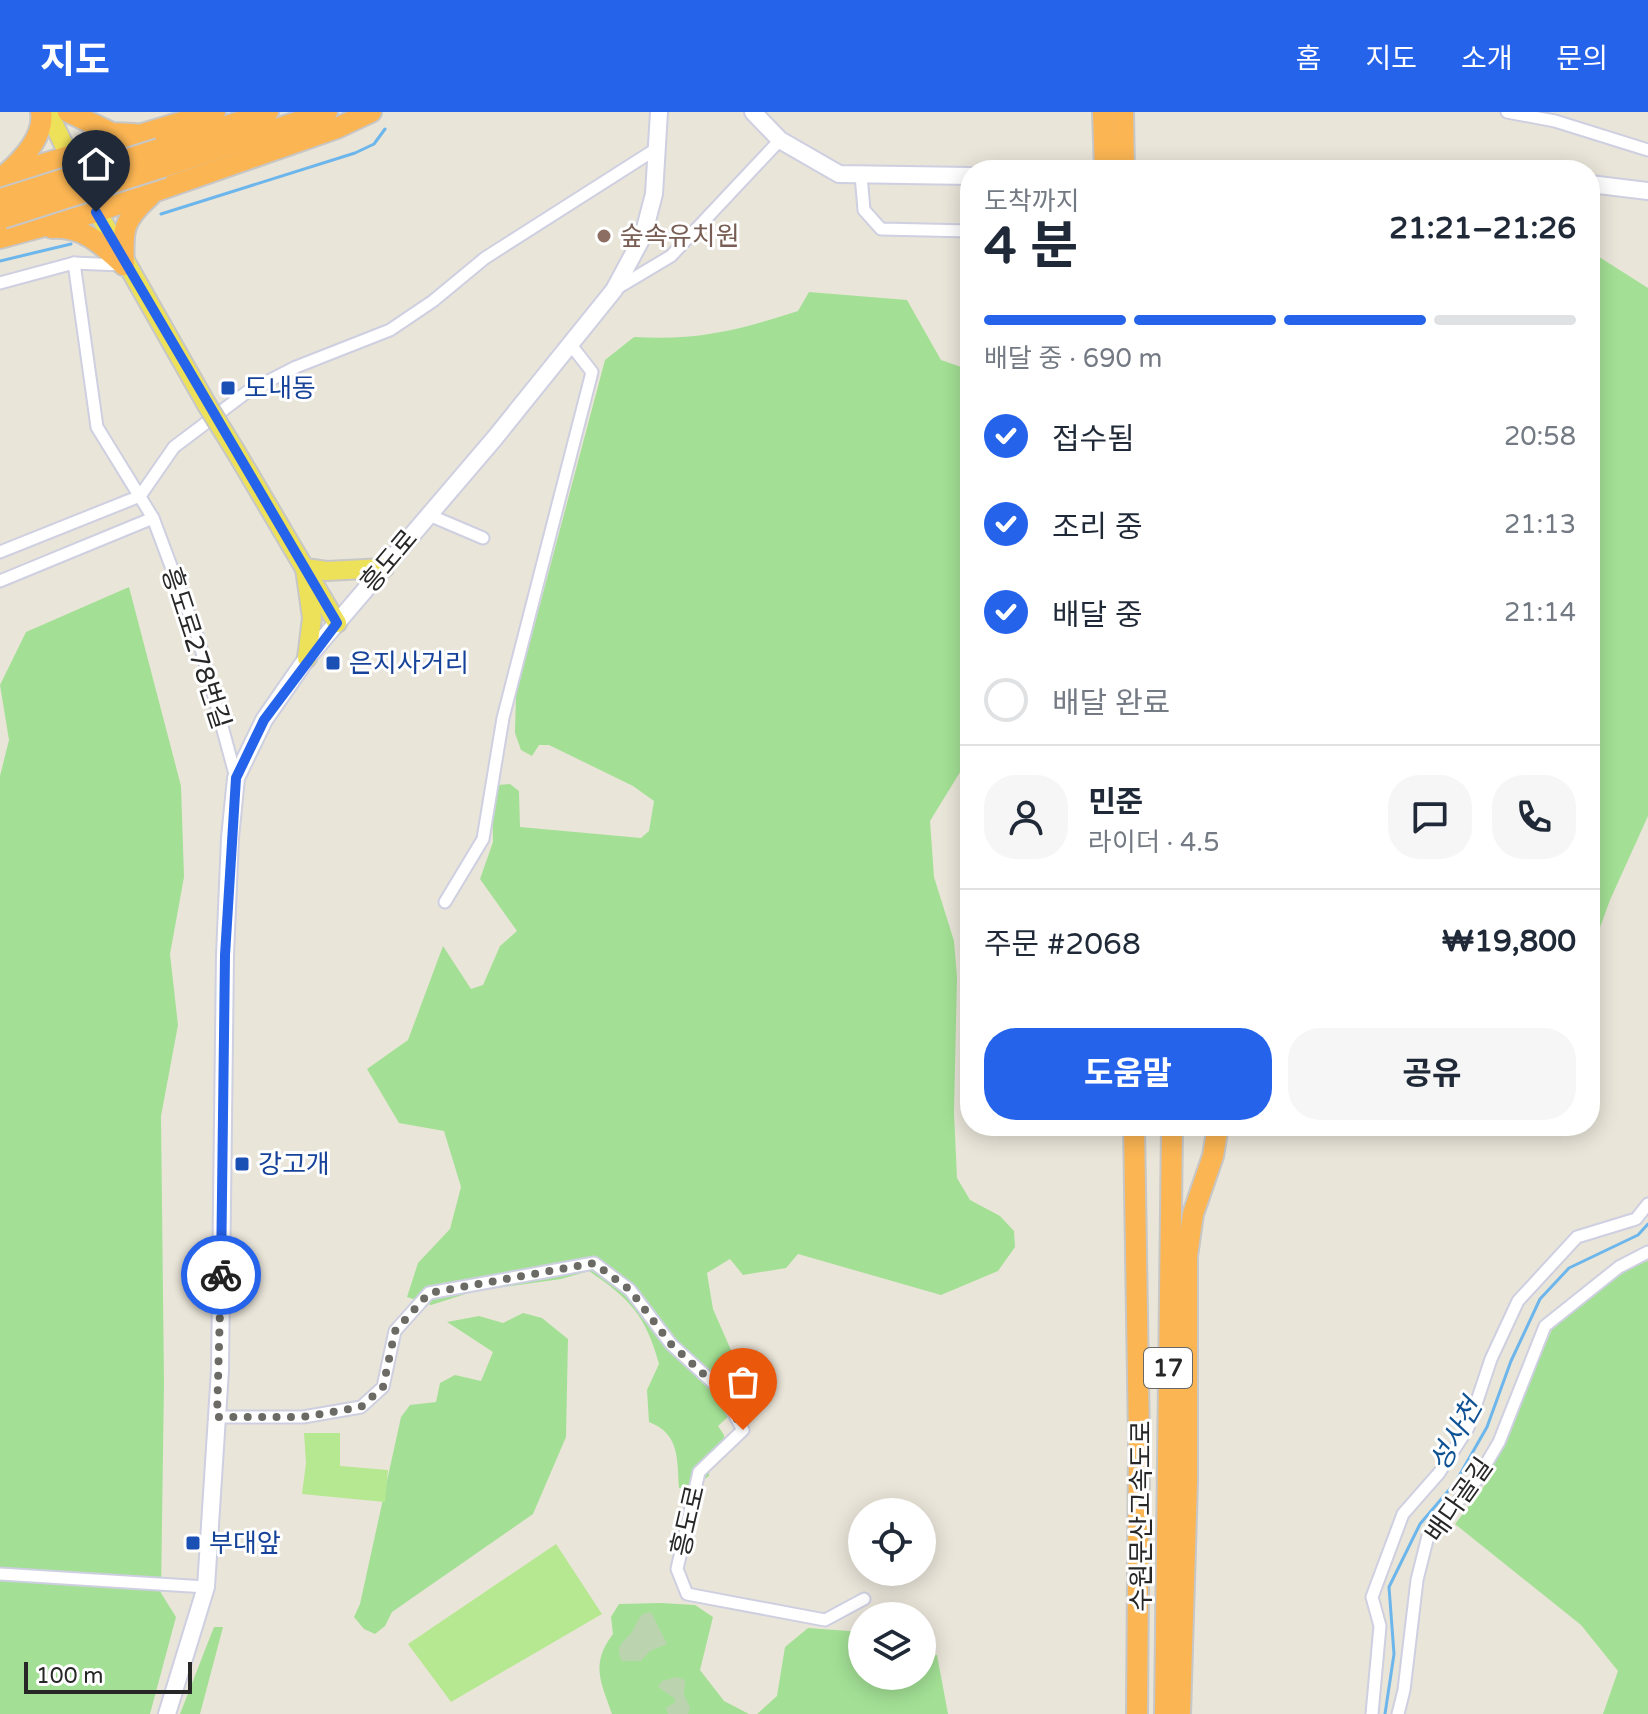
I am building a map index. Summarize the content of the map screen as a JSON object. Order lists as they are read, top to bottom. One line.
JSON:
{"streets":{"highway":["17","수원문산고속도로"],"street":["흥도로","흥도로278번길","배다골길"]},"crossings":[["흥도로","흥도로278번길"]],"water":["성사천"],"places":{"other":["숲속유치원"],"transit":["도내동","은지사거리","강고개","부대앞"]},"scale_bar":"100 m","page":{"header":"지도","nav":["홈","지도","소개","문의"],"heading":["4 분","도착까지","21:21–21:26"],"panel":["민준","라이더 · 4.5","주문 #2068","₩19,800"],"bar":"배달 중 · 690 m","list":[["접수됨","20:58"],["조리 중","21:13"],["배달 중","21:14"],"배달 완료"],"buttons":["도움말","공유"],"scale":"100 m"}}
